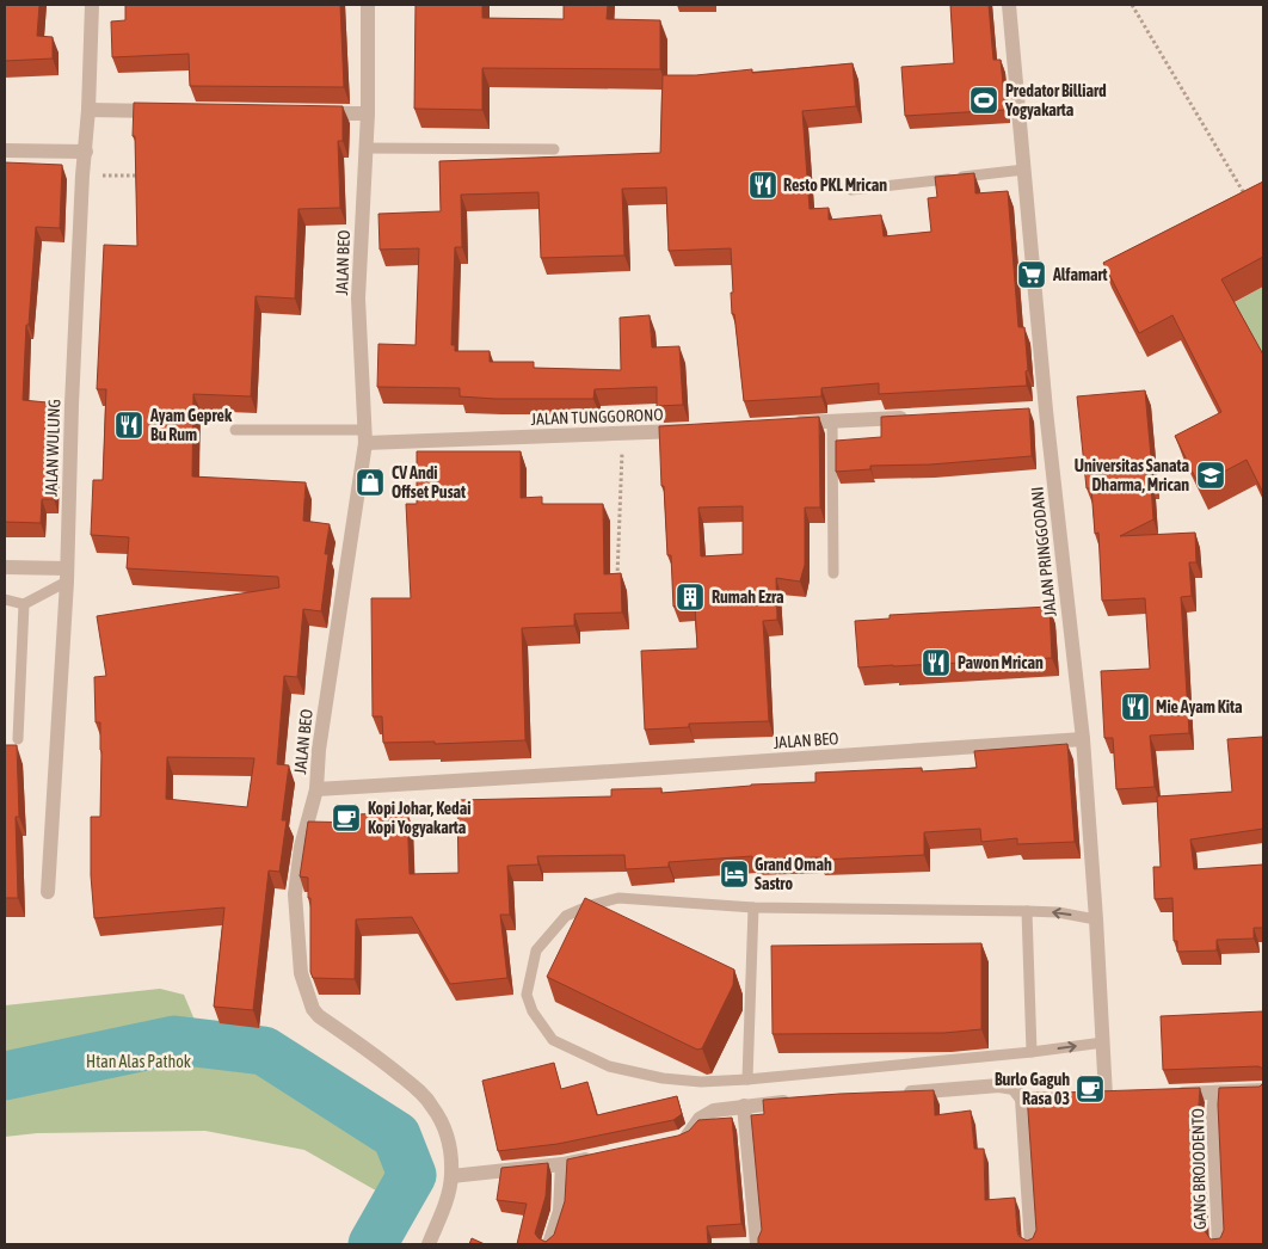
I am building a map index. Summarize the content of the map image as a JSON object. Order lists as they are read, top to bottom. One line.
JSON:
{"streets":{"street":["JALAN BEO","JALAN TUNGGORONO","JALAN WULUNG","JALAN PRINGGODANI","GANG BROJODENTO"]},"crossings":[["JALAN BEO","JALAN TUNGGORONO"],["JALAN BEO","JALAN PRINGGODANI"]],"parks":["Htan Alas Pathok"],"places":{"sports":["Predator Billiard Yogyakarta"],"restaurant":["Resto PKL Mrican","Ayam Geprek Bu Rum","Pawon Mrican","Mie Ayam Kita"],"supermarket":["Alfamart"],"school or university":["Universitas Sanata Dharma, Mrican"],"shop":["CV Andi Offset Pusat"],"building":["Rumah Ezra"],"cafe":["Kopi Johar, Kedai Kopi Yogyakarta","Burlo Gaguh Rasa 03"],"hotel":["Grand Omah Sastro"]}}
